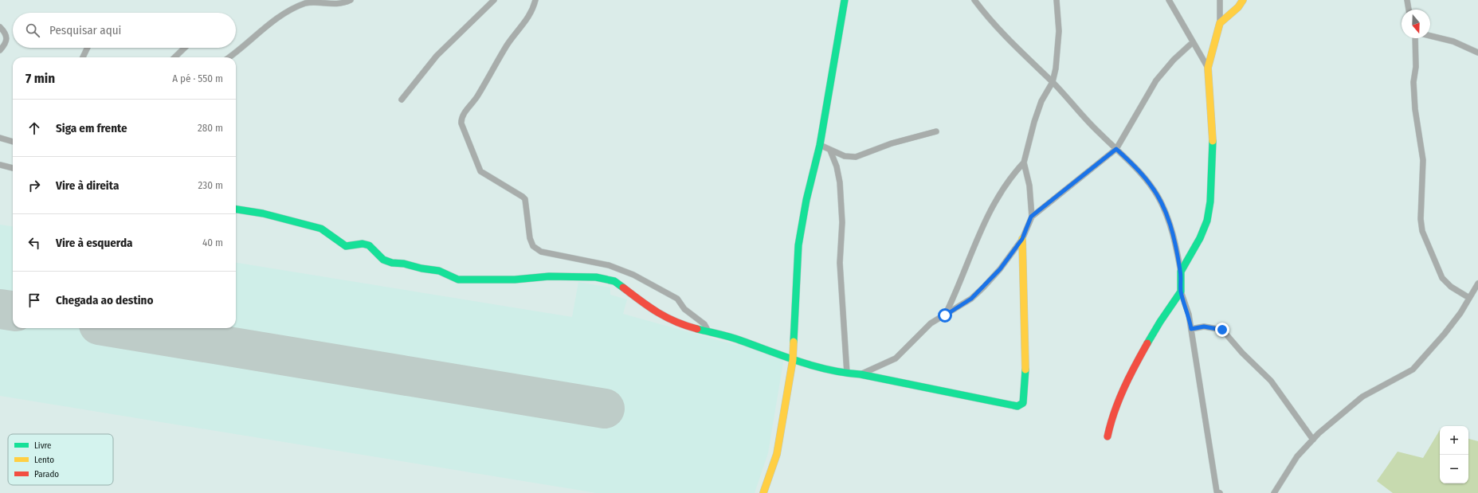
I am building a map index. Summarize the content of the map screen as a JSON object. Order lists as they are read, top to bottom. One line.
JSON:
{"legend":["Livre","Lento","Parado"],"north":"bottom","page":{"search":"Pesquisar aqui","heading":["7 min","A pé · 550 m"],"list":[["Siga em frente","280 m"],["Vire à direita","230 m"],["Vire à esquerda","40 m"],"Chegada ao destino"],"map_buttons":["+","−"]}}
